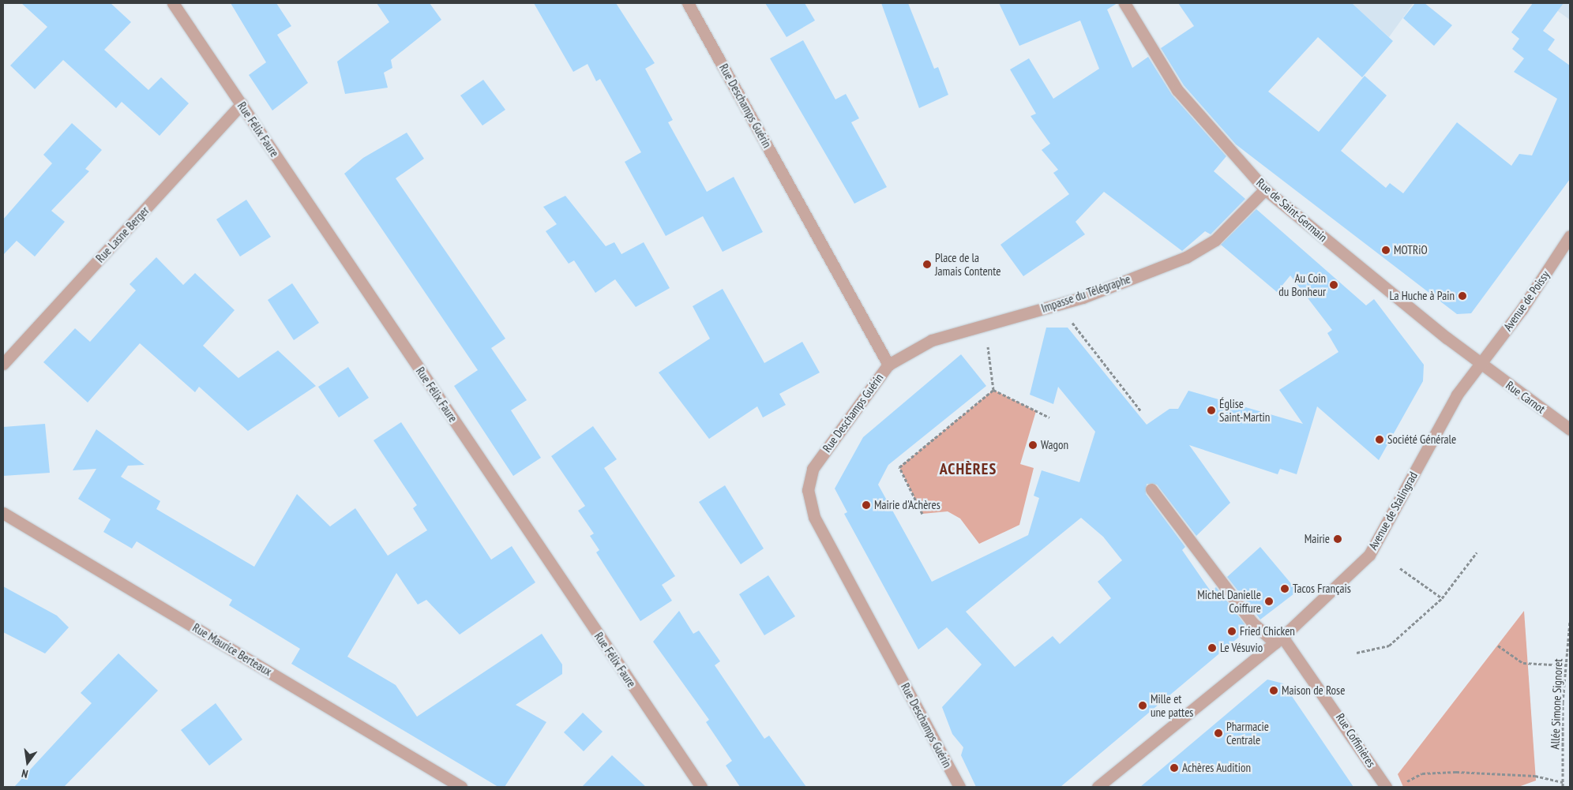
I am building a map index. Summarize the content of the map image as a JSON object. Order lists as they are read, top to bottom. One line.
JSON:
{"streets":{"street":["Rue Deschamps Guérin","Rue Félix Faure","Rue de Saint-Germain","Rue Lasne Berger","Impasse du Télégraphe","Avenue de Poissy","Rue Carnot","Avenue de Stalingrad","Rue Maurice Berteaux","Rue Coffinières"],"path":["Allée Simone Signoret"]},"crossings":[["Rue Deschamps Guérin","Impasse du Télégraphe"],["Rue Félix Faure","Rue Lasne Berger"],["Rue de Saint-Germain","Impasse du Télégraphe"],["Rue de Saint-Germain","Avenue de Poissy"],["Rue de Saint-Germain","Rue Carnot"],["Rue de Saint-Germain","Avenue de Stalingrad"],["Avenue de Poissy","Rue Carnot"],["Avenue de Poissy","Avenue de Stalingrad"],["Rue Carnot","Avenue de Stalingrad"],["Avenue de Stalingrad","Rue Coffinières"]],"districts":["ACHÈRES"],"places":["MOTRiO","Place de la Jamais Contente","Au Coin du Bonheur","La Huche à Pain","Église Saint-Martin","Société Générale","Wagon","Mairie d'Achères","Mairie","Tacos Français","Michel Danielle Coiffure","Fried Chicken","Le Vésuvio","Maison de Rose","Mille et une pattes","Pharmacie Centrale","Achères Audition"],"north":"bottom"}
